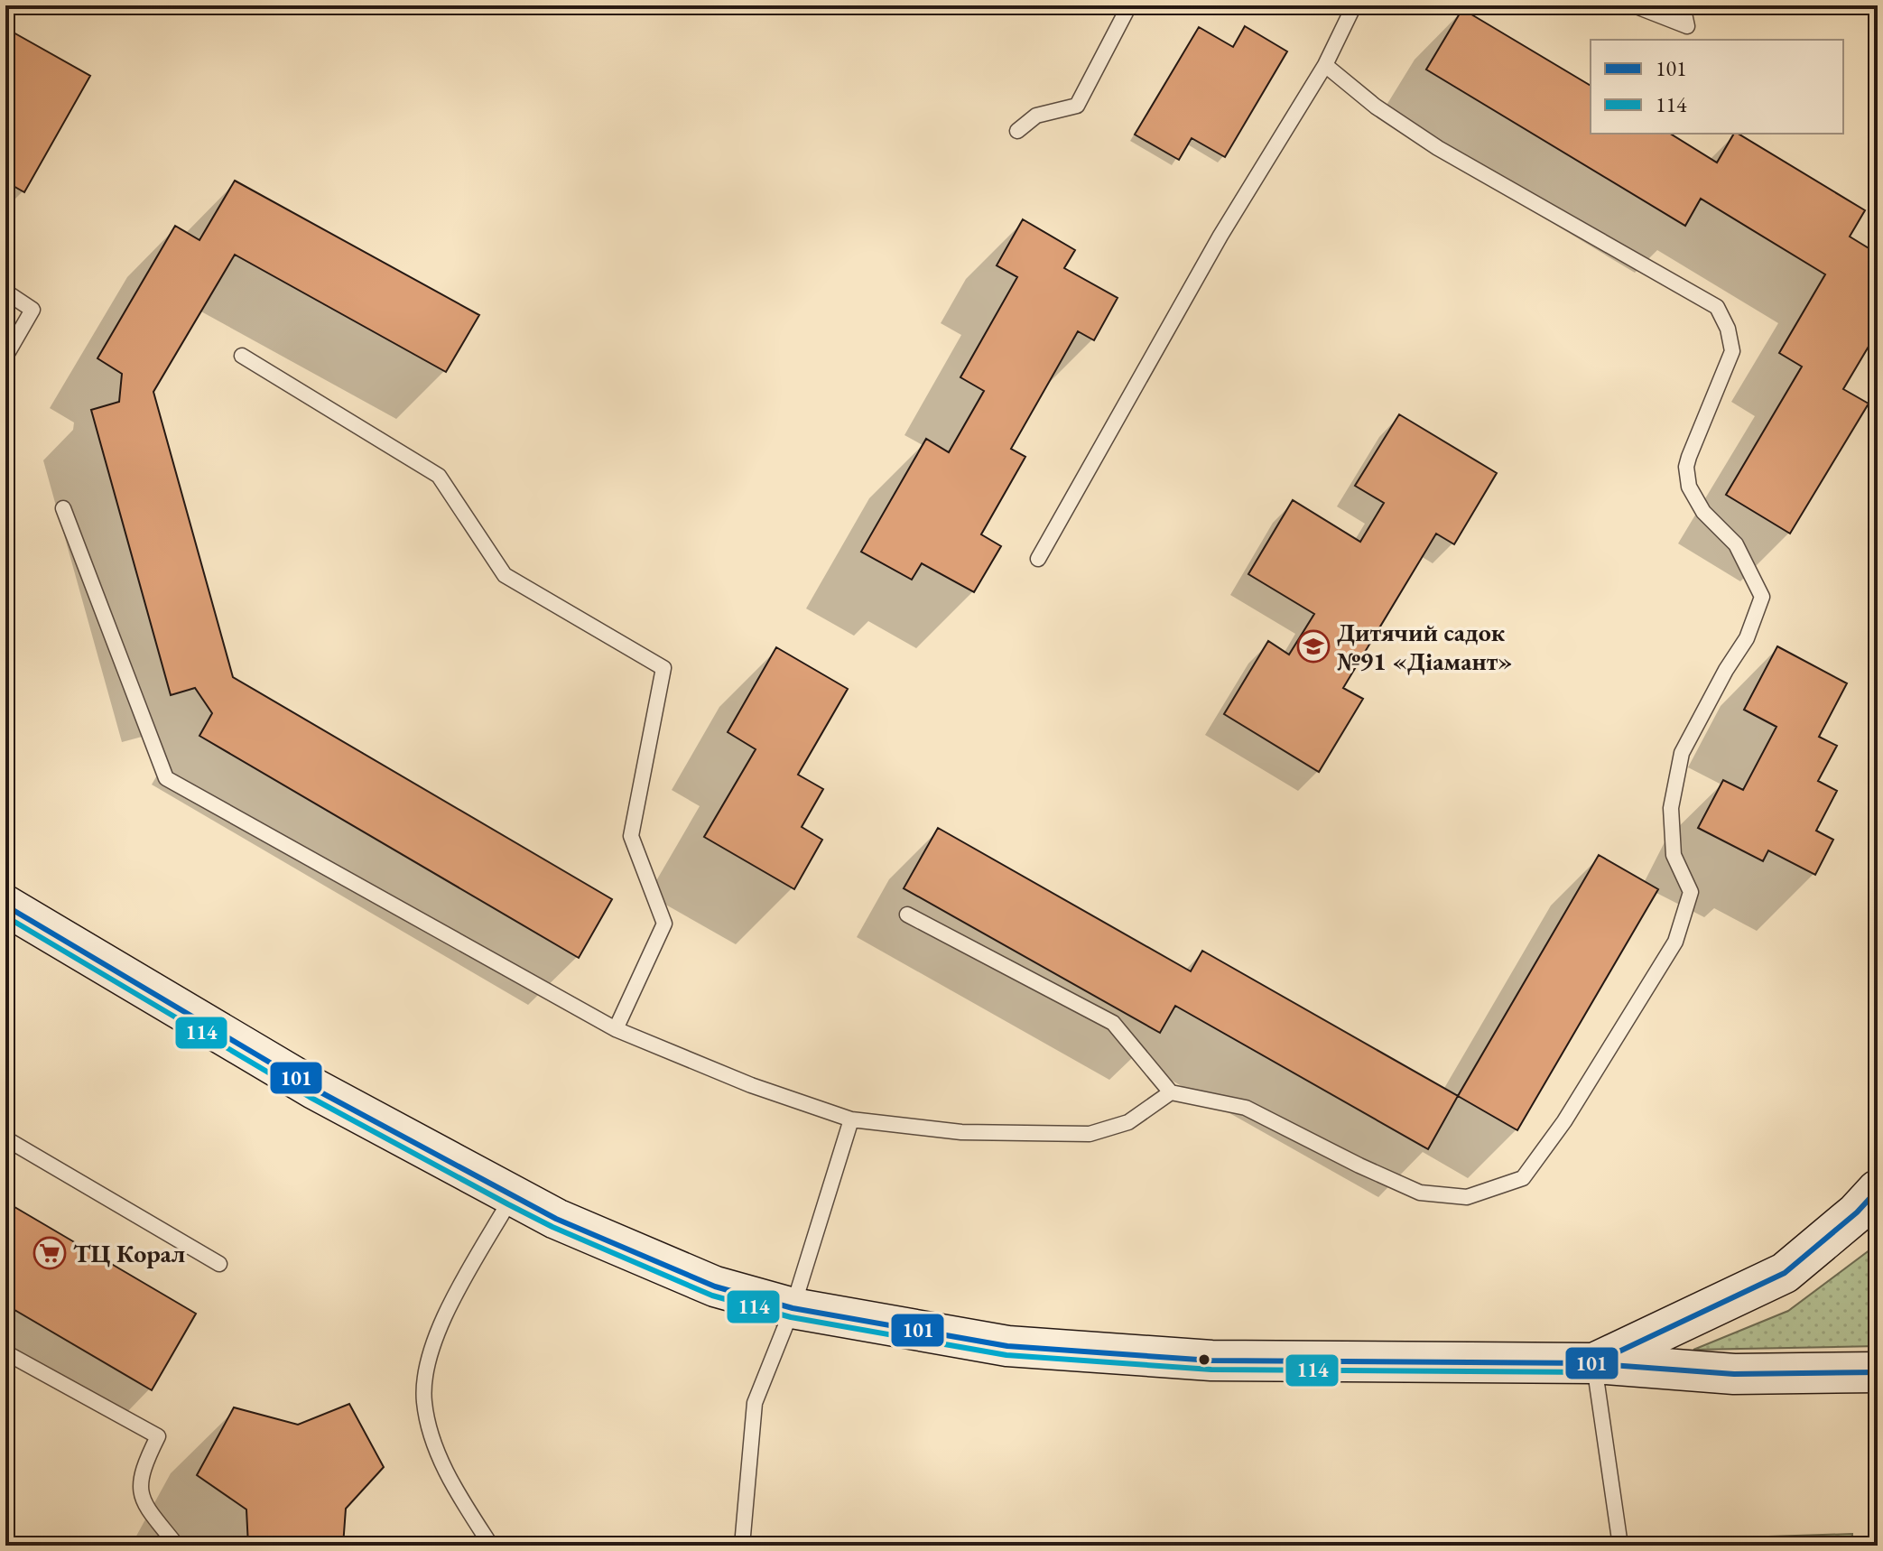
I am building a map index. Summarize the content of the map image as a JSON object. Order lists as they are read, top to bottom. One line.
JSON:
{"places":{"school or university":["Дитячий садок №91 «Діамант»"],"supermarket":["ТЦ Корал"]},"lines":["transit line 101","transit line 114"],"legend":["101","114"]}
